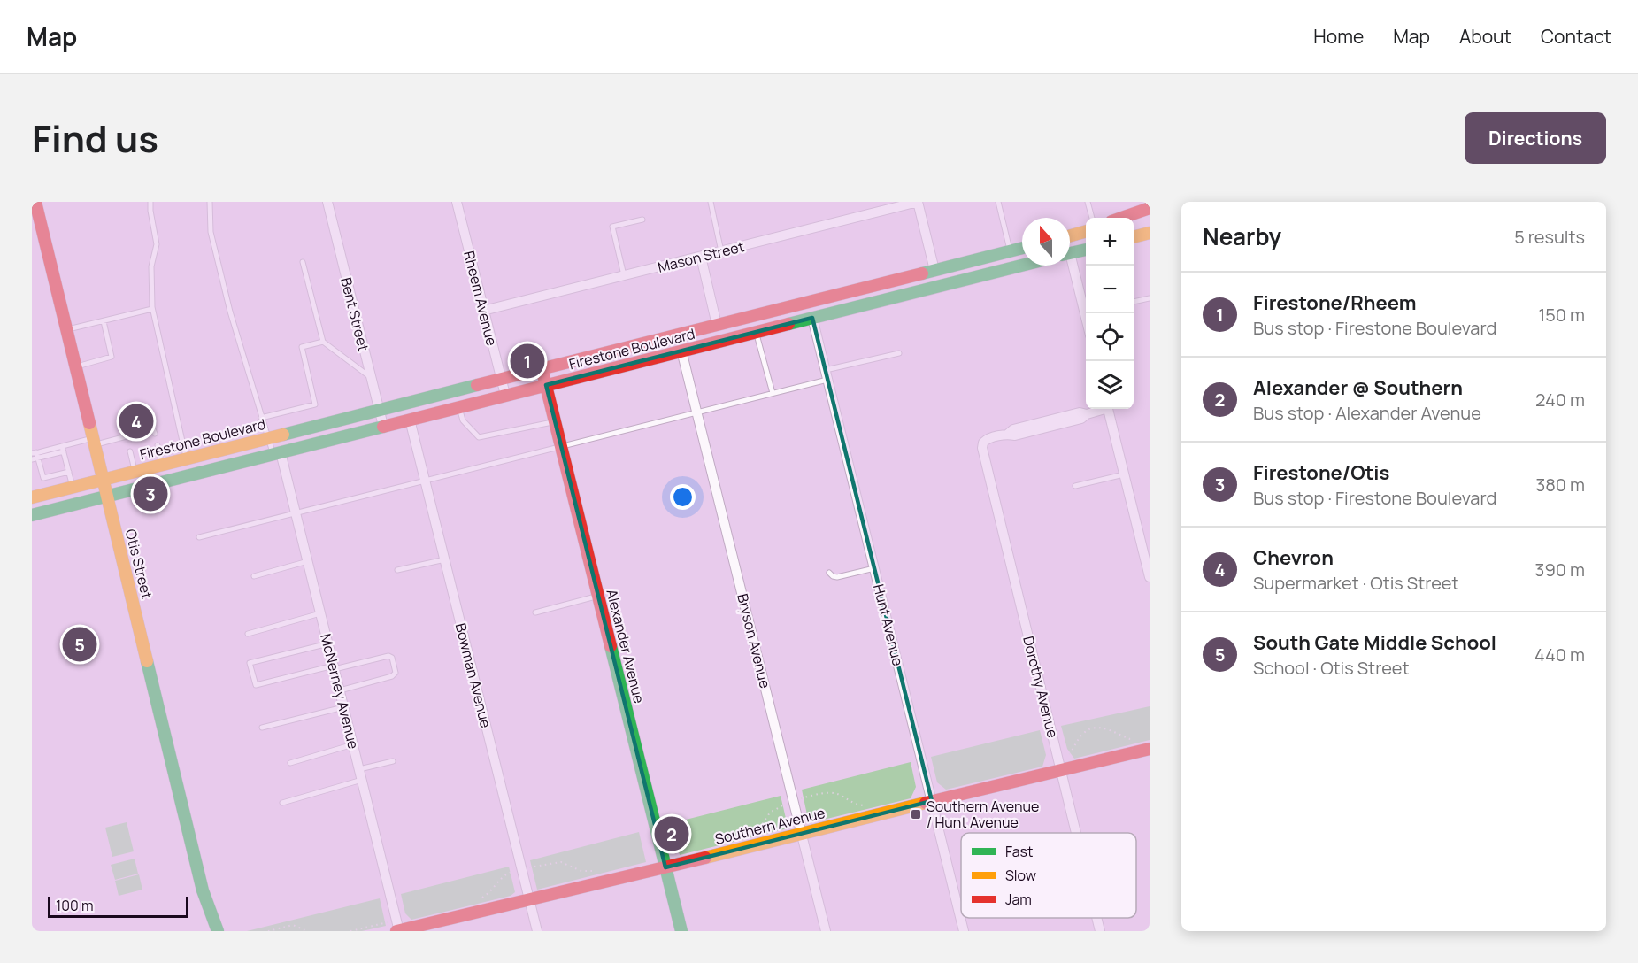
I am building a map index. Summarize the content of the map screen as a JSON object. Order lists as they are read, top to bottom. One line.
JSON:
{"streets":{"main road":["Firestone Boulevard","Otis Street","Alexander Avenue","Southern Avenue"],"street":["Mason Street","Rheem Avenue","Bent Street","Hunt Avenue","Bryson Avenue","Bowman Avenue","Dorothy Avenue","McNerney Avenue"]},"crossings":[["Mason Street","Rheem Avenue"],["Rheem Avenue","Firestone Boulevard"],["Bent Street","Firestone Boulevard"],["Firestone Boulevard","Otis Street"],["Firestone Boulevard","Hunt Avenue"],["Firestone Boulevard","Bryson Avenue"],["Firestone Boulevard","Alexander Avenue"],["Firestone Boulevard","Bowman Avenue"],["Firestone Boulevard","McNerney Avenue"],["Hunt Avenue","Southern Avenue"],["Bryson Avenue","Southern Avenue"],["Alexander Avenue","Southern Avenue"],["Bowman Avenue","Southern Avenue"],["Dorothy Avenue","Southern Avenue"],["McNerney Avenue","Southern Avenue"]],"places":{"transit":["Southern Avenue / Hunt Avenue"]},"legend":["Fast","Slow","Jam"],"scale_bar":"100 m","north":"top","page":{"header":"Map","nav":["Home","Map","About","Contact"],"title":"Find us","buttons":"Directions","heading":["Nearby","5 results"],"map_buttons":["+","−"],"list":[{"mark":"1","name":"Firestone/Rheem","note":"Bus stop · Firestone Boulevard","value":"150 m"},{"mark":"2","name":"Alexander @ Southern","note":"Bus stop · Alexander Avenue","value":"240 m"},{"mark":"3","name":"Firestone/Otis","note":"Bus stop · Firestone Boulevard","value":"380 m"},{"mark":"4","name":"Chevron","note":"Supermarket · Otis Street","value":"390 m"},{"mark":"5","name":"South Gate Middle School","note":"School · Otis Street","value":"440 m"}],"pins":["1","4","3","5","2"],"scale":"100 m"}}
